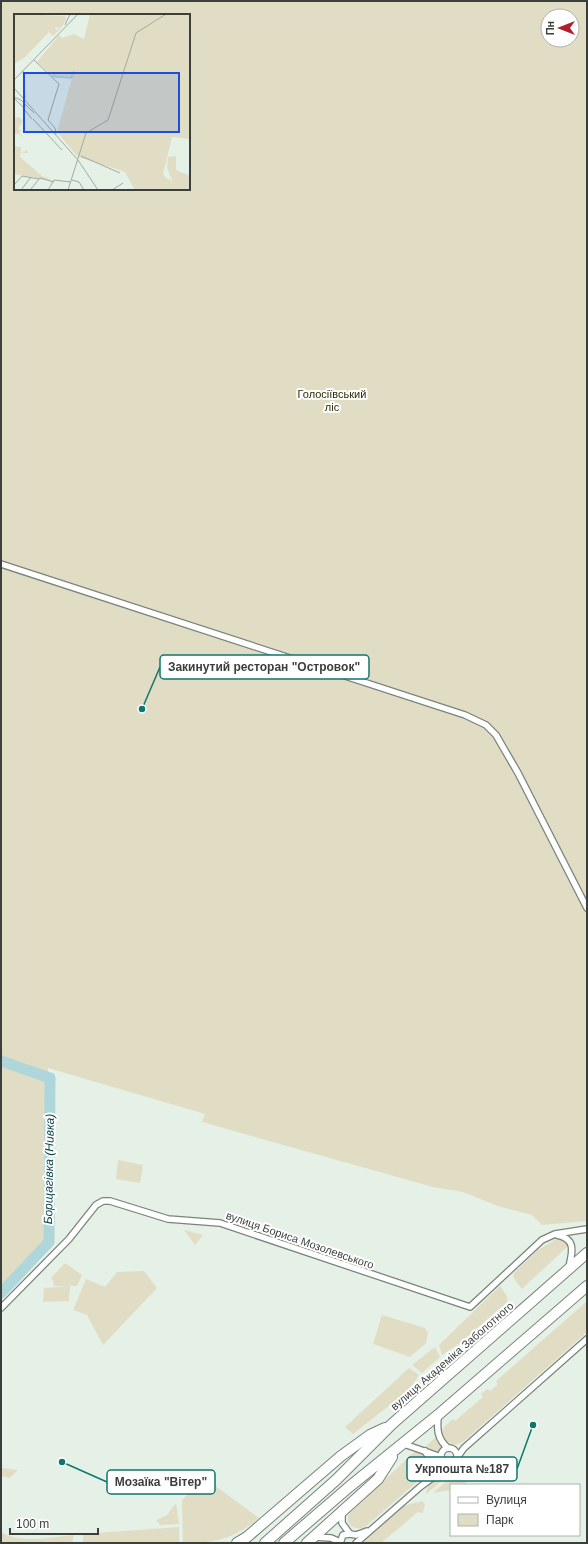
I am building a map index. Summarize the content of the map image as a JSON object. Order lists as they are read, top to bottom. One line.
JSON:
{"streets":{"highway":["вулиця Академіка Заболотного"],"street":["вулиця Бориса Мозолевського"]},"water":["Борщагівка (Нивка)"],"parks":["Голосіївський ліс"],"places":["Закинутий ресторан \"Островок\"","Укрпошта №187","Мозаїка \"Вітер\""],"legend":["Вулиця","Парк"],"scale_bar":"100 m","north":"left"}
